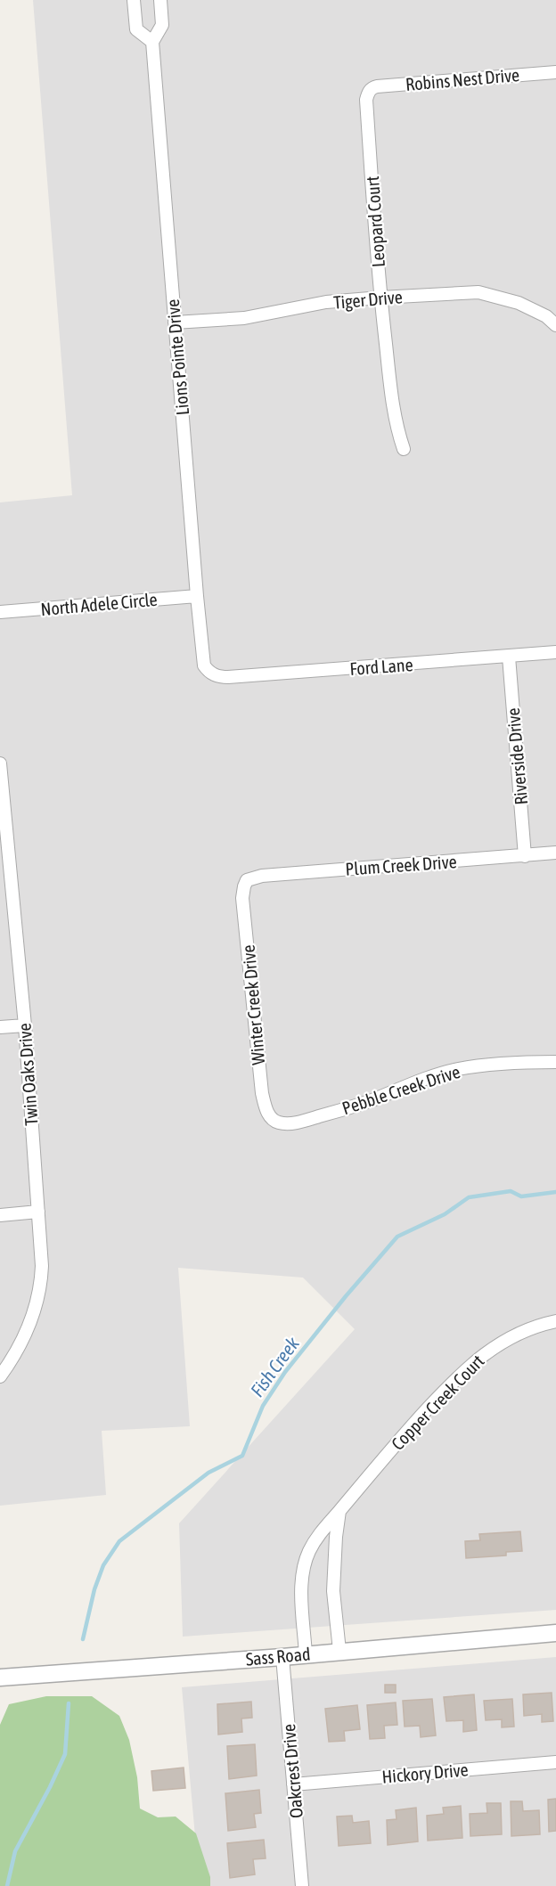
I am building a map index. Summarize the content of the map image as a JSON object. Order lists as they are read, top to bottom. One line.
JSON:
{"streets":{"street":["Robins Nest Drive","Leopard Court","Tiger Drive","Lions Pointe Drive","North Adele Circle","Ford Lane","Riverside Drive","Plum Creek Drive","Winter Creek Drive","Twin Oaks Drive","Pebble Creek Drive","Copper Creek Court","Sass Road","Oakcrest Drive","Hickory Drive"]},"crossings":[["Robins Nest Drive","Leopard Court"],["Leopard Court","Tiger Drive"],["Tiger Drive","Lions Pointe Drive"],["Lions Pointe Drive","North Adele Circle"],["Lions Pointe Drive","Ford Lane"],["Ford Lane","Riverside Drive"],["Riverside Drive","Plum Creek Drive"],["Plum Creek Drive","Winter Creek Drive"],["Winter Creek Drive","Pebble Creek Drive"],["Copper Creek Court","Sass Road"],["Sass Road","Oakcrest Drive"],["Oakcrest Drive","Hickory Drive"]],"water":["Fish Creek"]}
